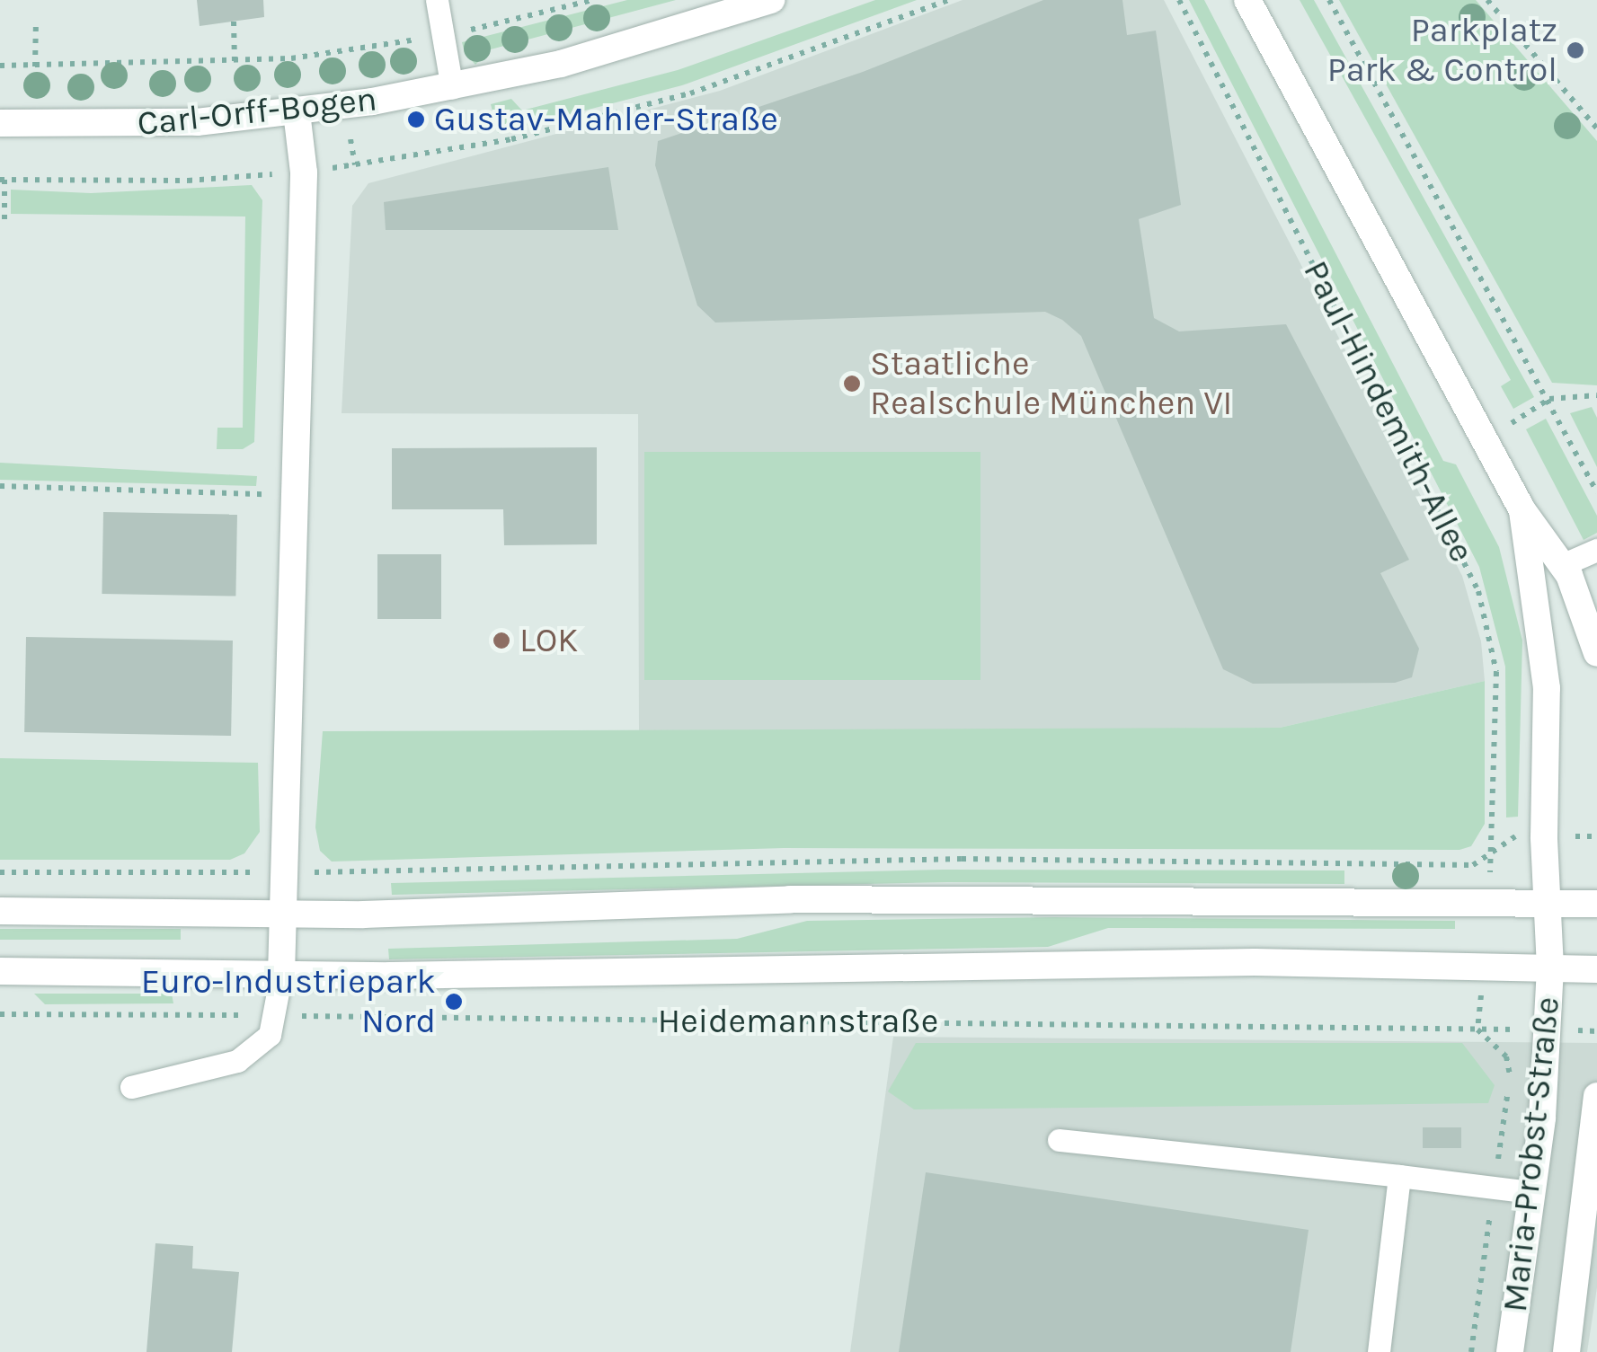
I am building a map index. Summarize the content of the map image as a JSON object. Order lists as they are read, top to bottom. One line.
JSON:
{"streets":{"street":["Carl-Orff-Bogen","Paul-Hindemith-Allee","Heidemannstraße","Maria-Probst-Straße"]},"crossings":[["Paul-Hindemith-Allee","Maria-Probst-Straße"],["Heidemannstraße","Maria-Probst-Straße"]],"places":["Parkplatz Park & Control","Gustav-Mahler-Straße","Staatliche Realschule München VI","LOK","Euro-Industriepark Nord"]}
